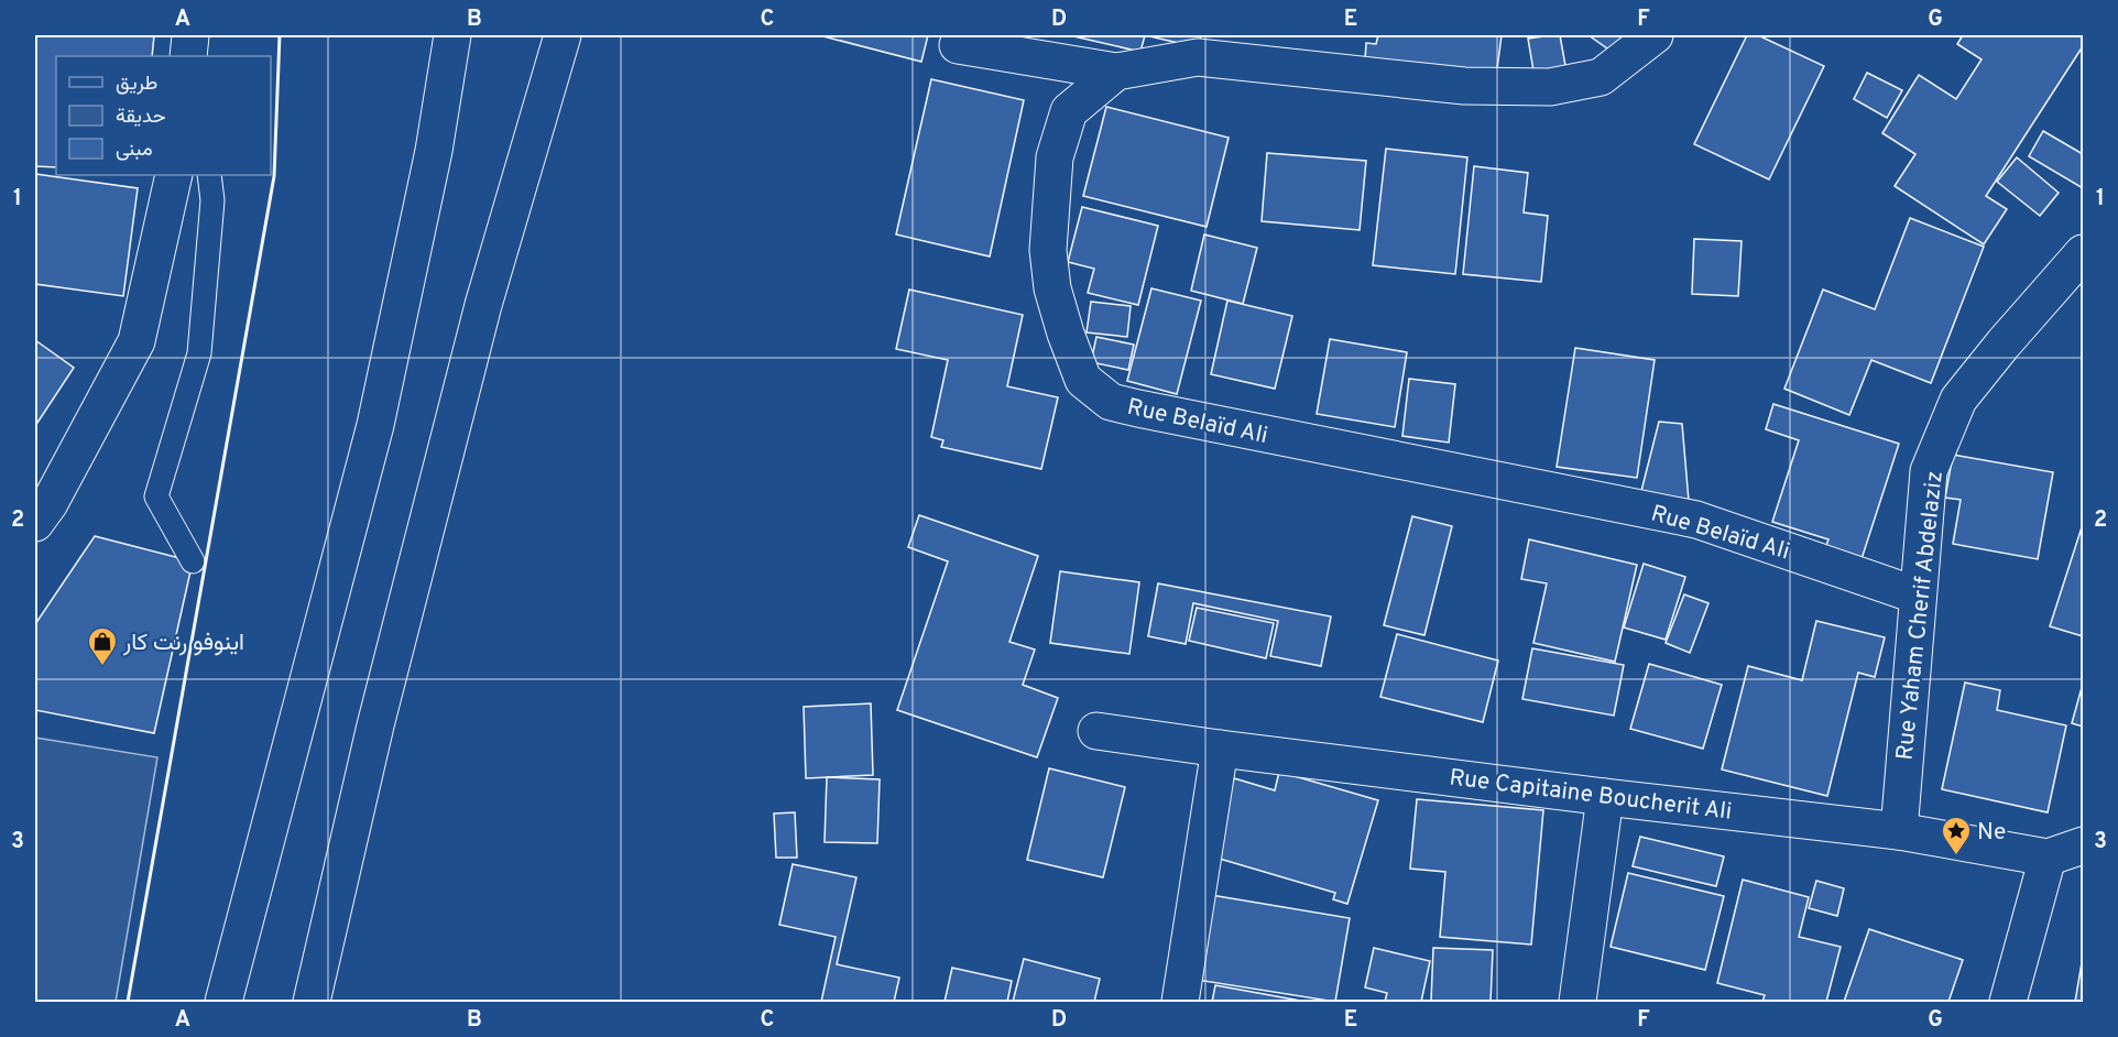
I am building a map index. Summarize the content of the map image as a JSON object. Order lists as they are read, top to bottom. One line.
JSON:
{"streets":{"main road":["Rue Belaïd Ali","Rue Yaham Cherif Abdelaziz","Rue Capitaine Boucherit Ali"]},"crossings":[["Rue Belaïd Ali","Rue Yaham Cherif Abdelaziz"],["Rue Yaham Cherif Abdelaziz","Rue Capitaine Boucherit Ali"]],"places":{"shop":["اينوفو رنت كار"],"place":["Ne"]},"legend":["طريق","حديقة","مبنى"],"grid":{"columns":["A","B","C","D","E","F","G"],"rows":["1","2","3"]}}
